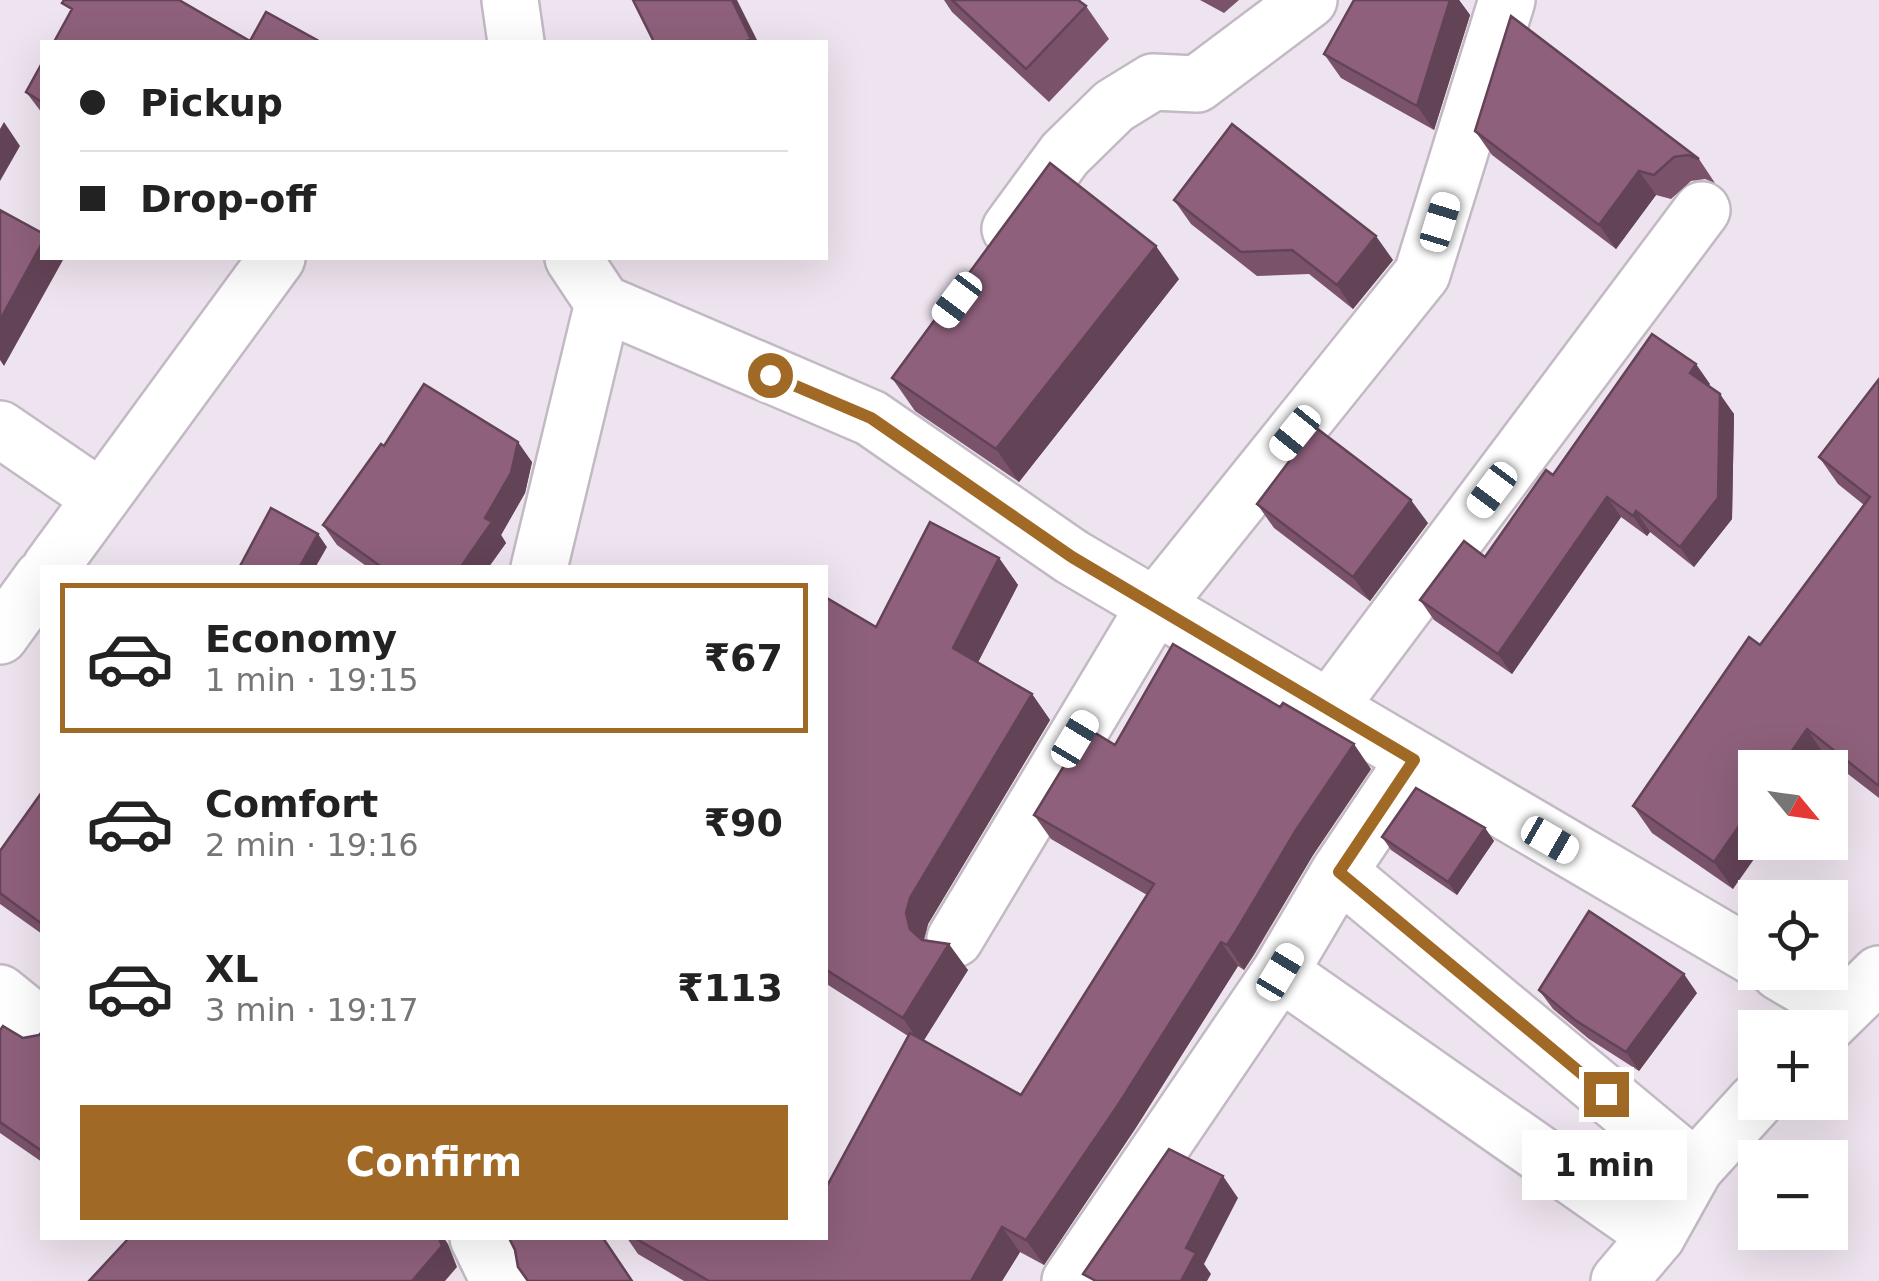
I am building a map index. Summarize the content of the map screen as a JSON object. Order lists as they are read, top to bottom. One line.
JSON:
{"north":"bottom right","page":{"banner":["Pickup","Drop-off"],"list":[{"name":"Economy","note":"1 min · 19:15","value":"₹67"},{"name":"Comfort","note":"2 min · 19:16","value":"₹90"},{"name":"XL","note":"3 min · 19:17","value":"₹113"}],"map_buttons":["+","−"],"buttons":"Confirm","bubble":"1 min"}}
